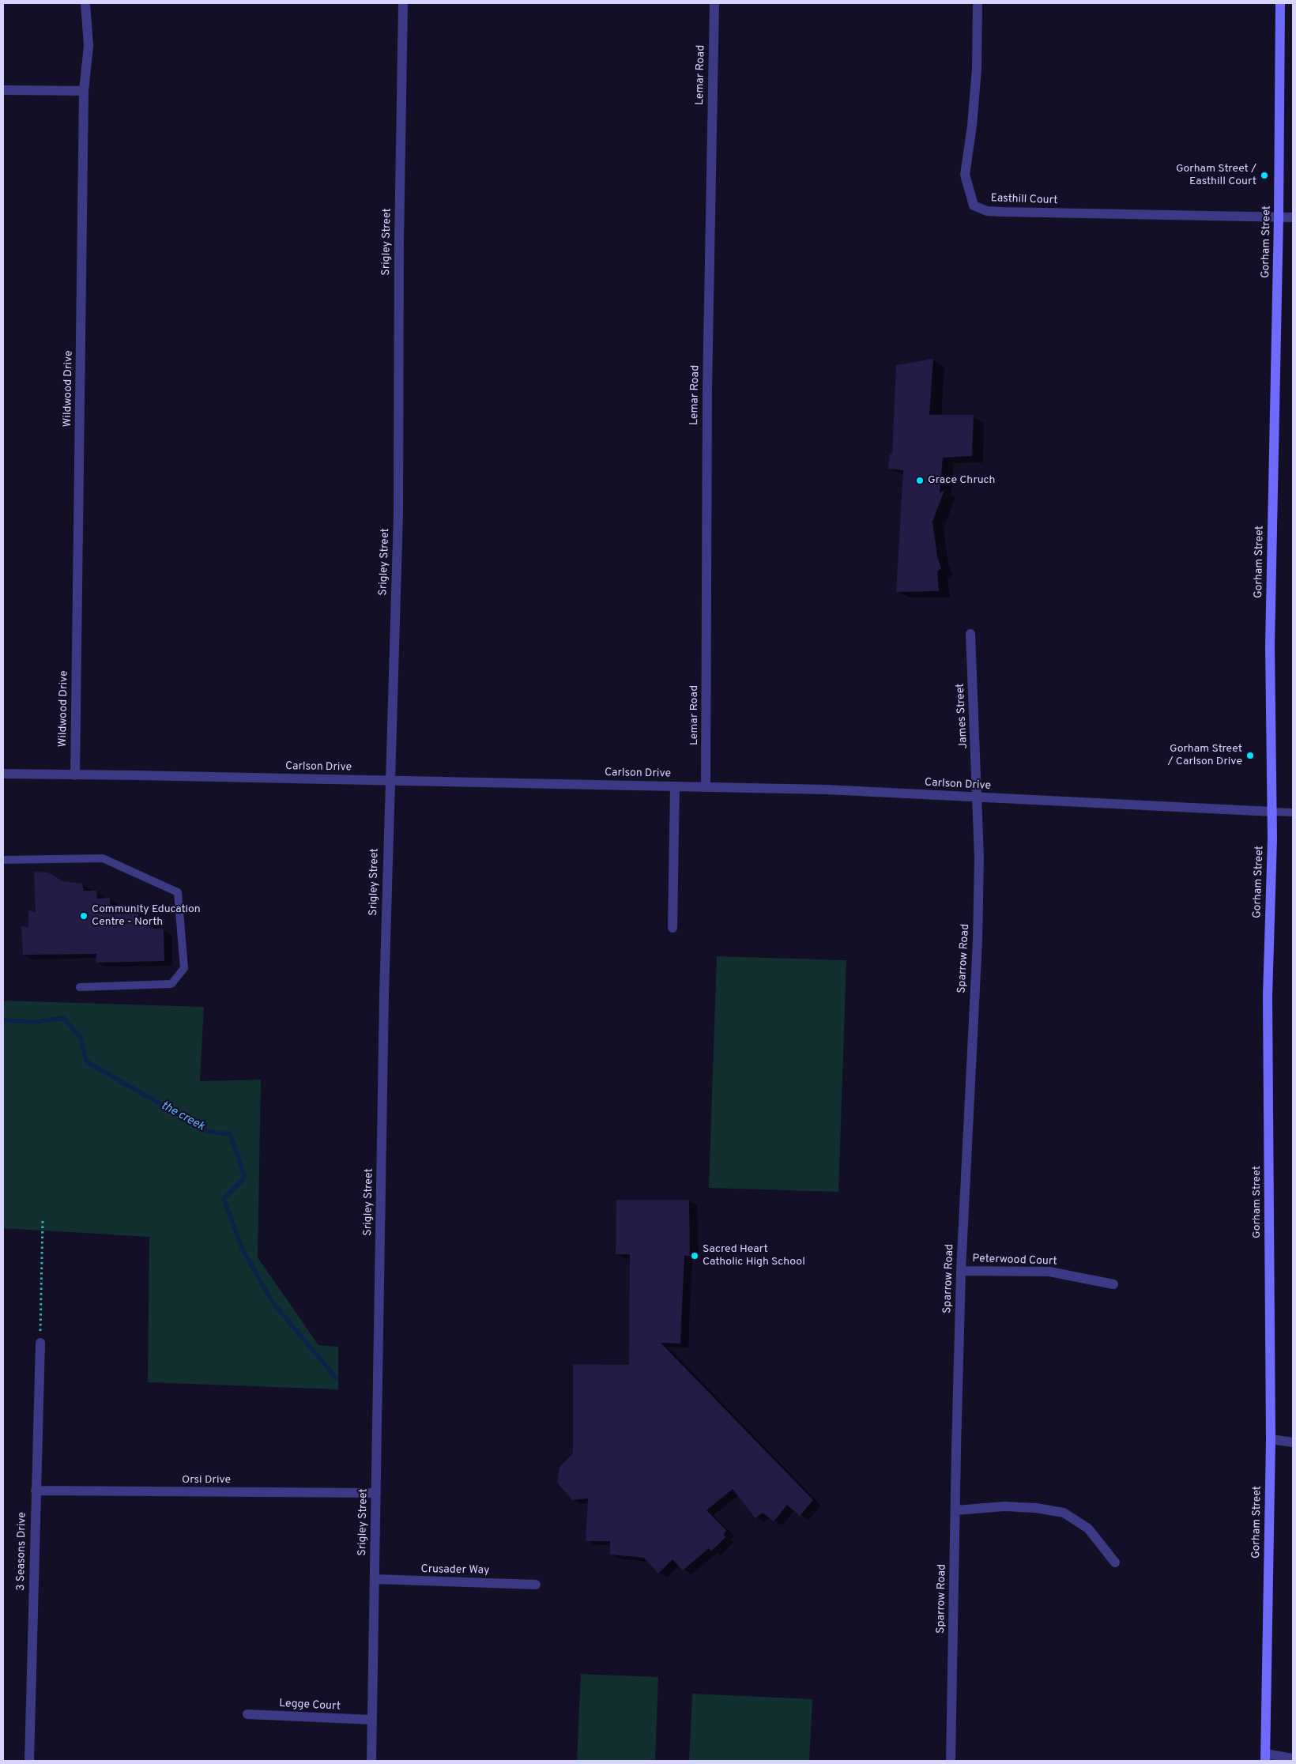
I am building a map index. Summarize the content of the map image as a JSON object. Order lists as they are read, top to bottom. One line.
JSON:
{"streets":{"main road":["Gorham Street"],"street":["Lemar Road","Easthill Court","Srigley Street","Wildwood Drive","James Street","Carlson Drive","Sparrow Road","Peterwood Court","Orsi Drive","3 Seasons Drive","Crusader Way","Legge Court"]},"crossings":[["Lemar Road","Carlson Drive"],["Easthill Court","Gorham Street"],["Srigley Street","Carlson Drive"],["Srigley Street","Orsi Drive"],["Srigley Street","Crusader Way"],["Srigley Street","Legge Court"],["Gorham Street","Carlson Drive"],["Wildwood Drive","Carlson Drive"],["James Street","Carlson Drive"],["James Street","Sparrow Road"],["Carlson Drive","Sparrow Road"],["Sparrow Road","Peterwood Court"],["Orsi Drive","3 Seasons Drive"]],"water":["the creek"],"places":["Gorham Street / Easthill Court","Grace Chruch","Gorham Street / Carlson Drive","Community Education Centre - North","Sacred Heart Catholic High School"]}
